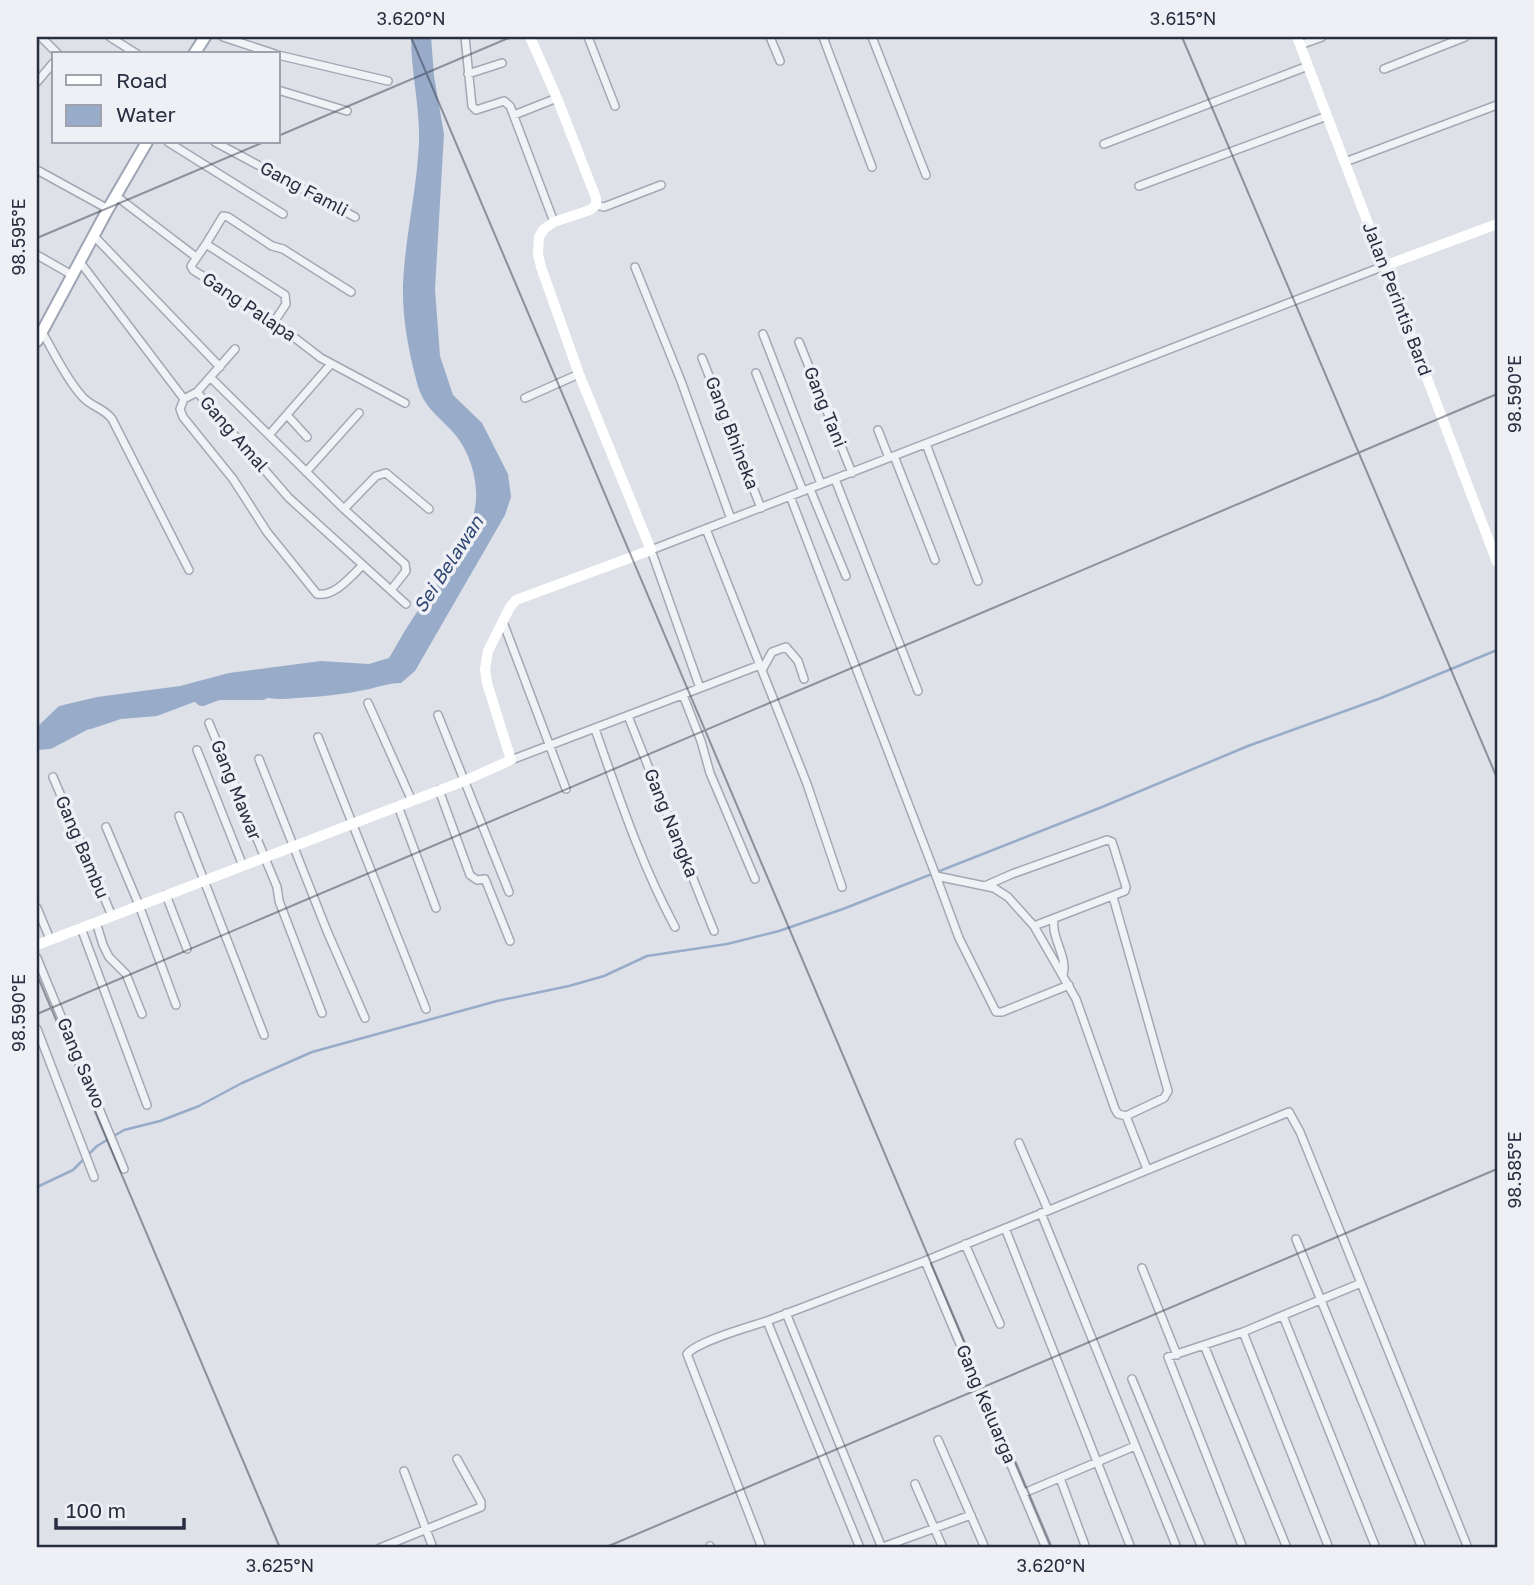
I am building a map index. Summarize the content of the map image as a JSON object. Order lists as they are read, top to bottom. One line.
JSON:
{"streets":{"street":["Gang Famli","Jalan Perintis Bard","Gang Palapa","Gang Tani","Gang Bhineka","Gang Amal","Gang Mawar","Gang Nangka","Gang Bambu","Gang Sawo","Gang Keluarga"]},"water":["Sei Belawan"],"legend":["Road","Water"],"scale_bar":"100 m","coordinates":["3.620°N","3.615°N","98.595°E","98.590°E","98.585°E","3.625°N"]}
